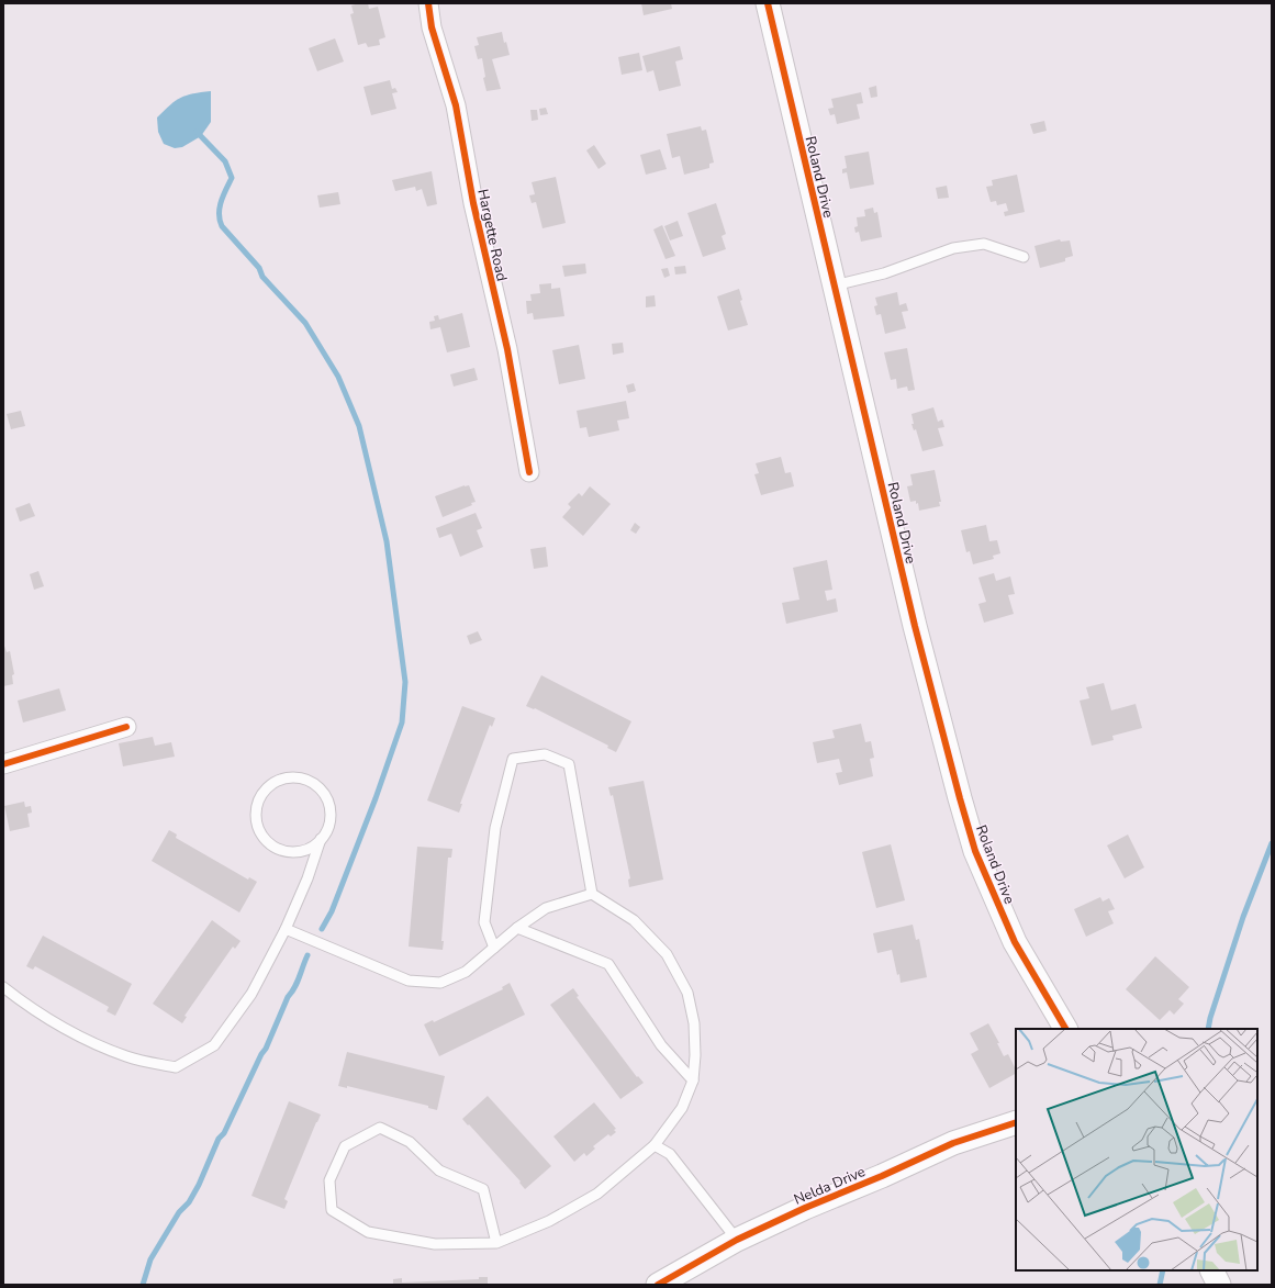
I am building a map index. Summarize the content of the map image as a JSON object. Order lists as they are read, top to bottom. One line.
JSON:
{"streets":{"street":["Roland Drive","Hargette Road","Nelda Drive"]}}
